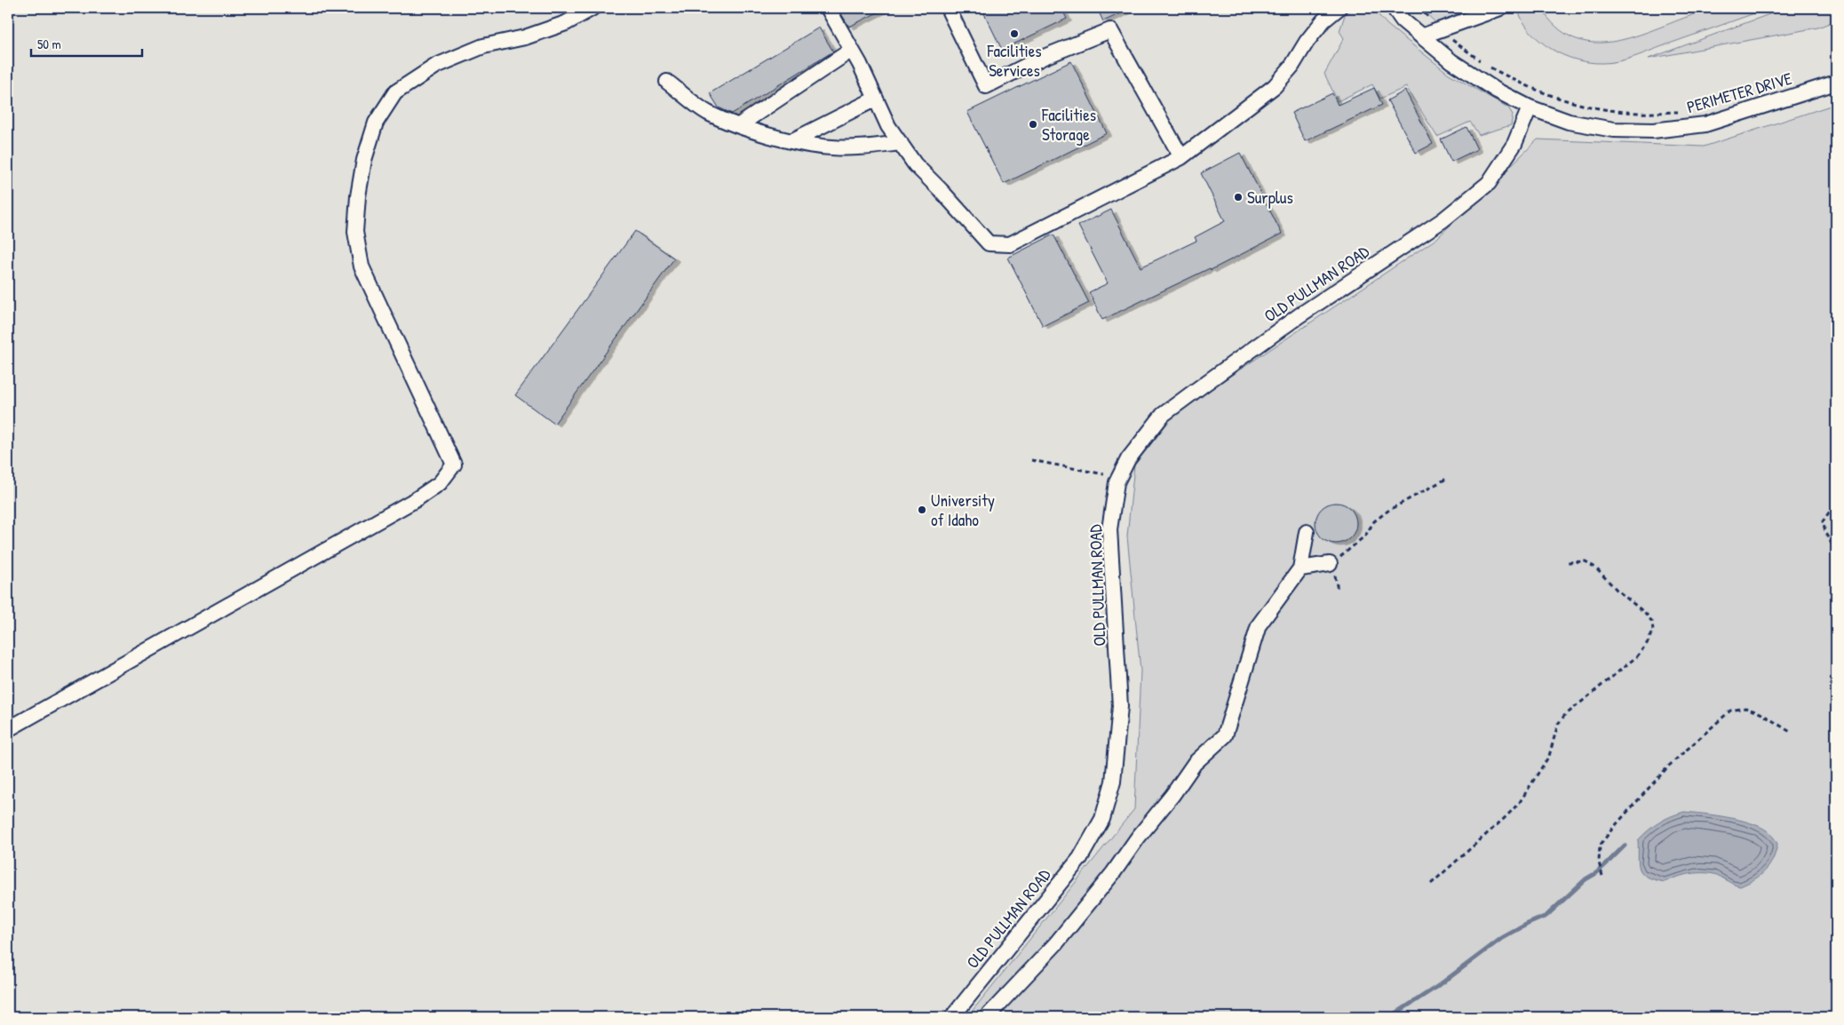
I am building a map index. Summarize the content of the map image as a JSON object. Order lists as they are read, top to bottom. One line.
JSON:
{"streets":{"street":["PERIMETER DRIVE","OLD PULLMAN ROAD"]},"crossings":[["PERIMETER DRIVE","OLD PULLMAN ROAD"]],"places":["Facilities Services","Facilities Storage","Surplus","University of Idaho"],"scale_bar":"50 m"}
